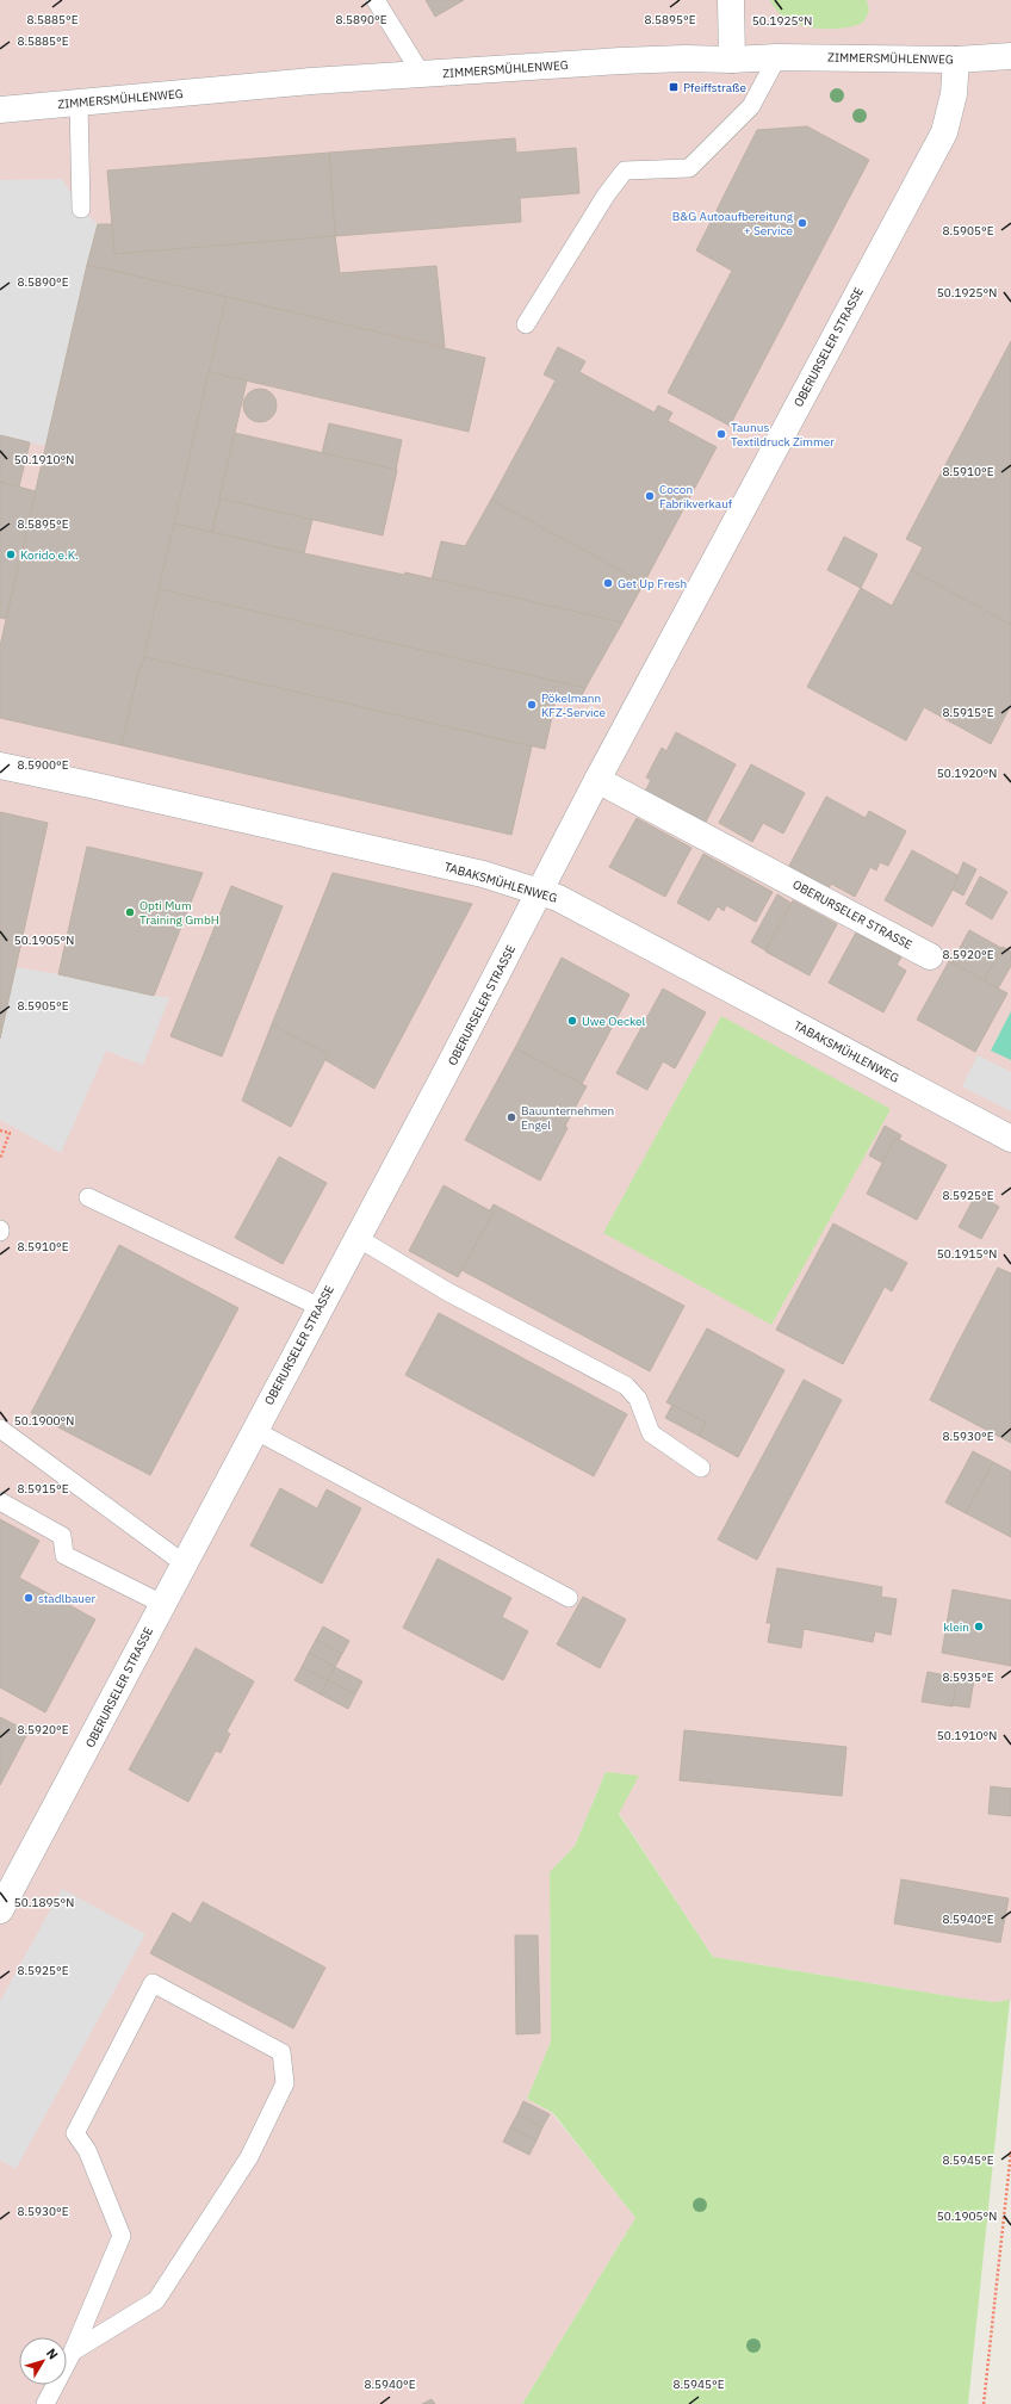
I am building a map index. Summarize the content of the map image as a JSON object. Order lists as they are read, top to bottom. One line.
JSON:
{"streets":{"street":["ZIMMERSMÜHLENWEG","OBERURSELER STRASSE","TABAKSMÜHLENWEG"]},"crossings":[["ZIMMERSMÜHLENWEG","OBERURSELER STRASSE"],["OBERURSELER STRASSE","TABAKSMÜHLENWEG"]],"places":{"transit":["Pfeiffstraße"],"other":["B&G Autoaufbereitung + Service","Taunus Textildruck Zimmer","Cocon Fabrikverkauf","Korido e.K.","Get Up Fresh","Pökelmann KFZ-Service","Opti Mum Training GmbH","Uwe Oeckel","Bauunternehmen Engel","stadlbauer","klein"]},"north":"top right","coordinates":["8.5885°E","8.5890°E","8.5895°E","50.1925°N","8.5905°E","50.1910°N","8.5910°E","8.5915°E","8.5900°E","50.1920°N","50.1905°N","8.5920°E","8.5925°E","50.1915°N","50.1900°N","8.5930°E","8.5935°E","50.1895°N","8.5940°E","8.5945°E"]}
